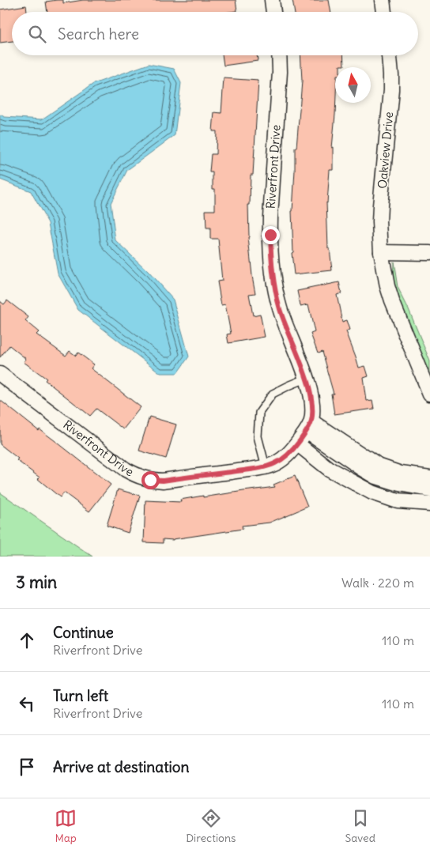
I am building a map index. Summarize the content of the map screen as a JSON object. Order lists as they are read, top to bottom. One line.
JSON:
{"streets":{"street":["Oakview Drive","Riverfront Drive"]},"north":"top","page":{"search":"Search here","heading":["3 min","Walk · 220 m"],"list":[["Continue","Riverfront Drive","110 m"],["Turn left","Riverfront Drive","110 m"],"Arrive at destination"],"nav":["Map","Directions","Saved"]}}
